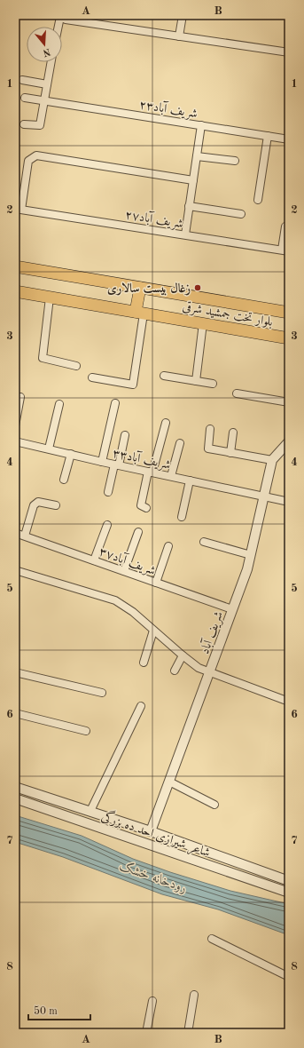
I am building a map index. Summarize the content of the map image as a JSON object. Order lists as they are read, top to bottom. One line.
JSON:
{"streets":{"main road":["بلوار تخت جمشید شرقی"],"street":["شریف آباد۲۳","شریف آباد۲۷","شریف آباد۳۳","شریف آباد۳۷","شریف آباد","شاعر شیرازی احد ده بزرگی"]},"crossings":[["شریف آباد۳۳","شریف آباد"],["شریف آباد۳۷","شریف آباد"]],"water":["رودخانه خشک"],"places":["زغال بیست سالاری"],"scale_bar":"50 m","north":"bottom","grid":{"columns":["A","B"],"rows":["1","2","3","4","5","6","7","8"]}}
